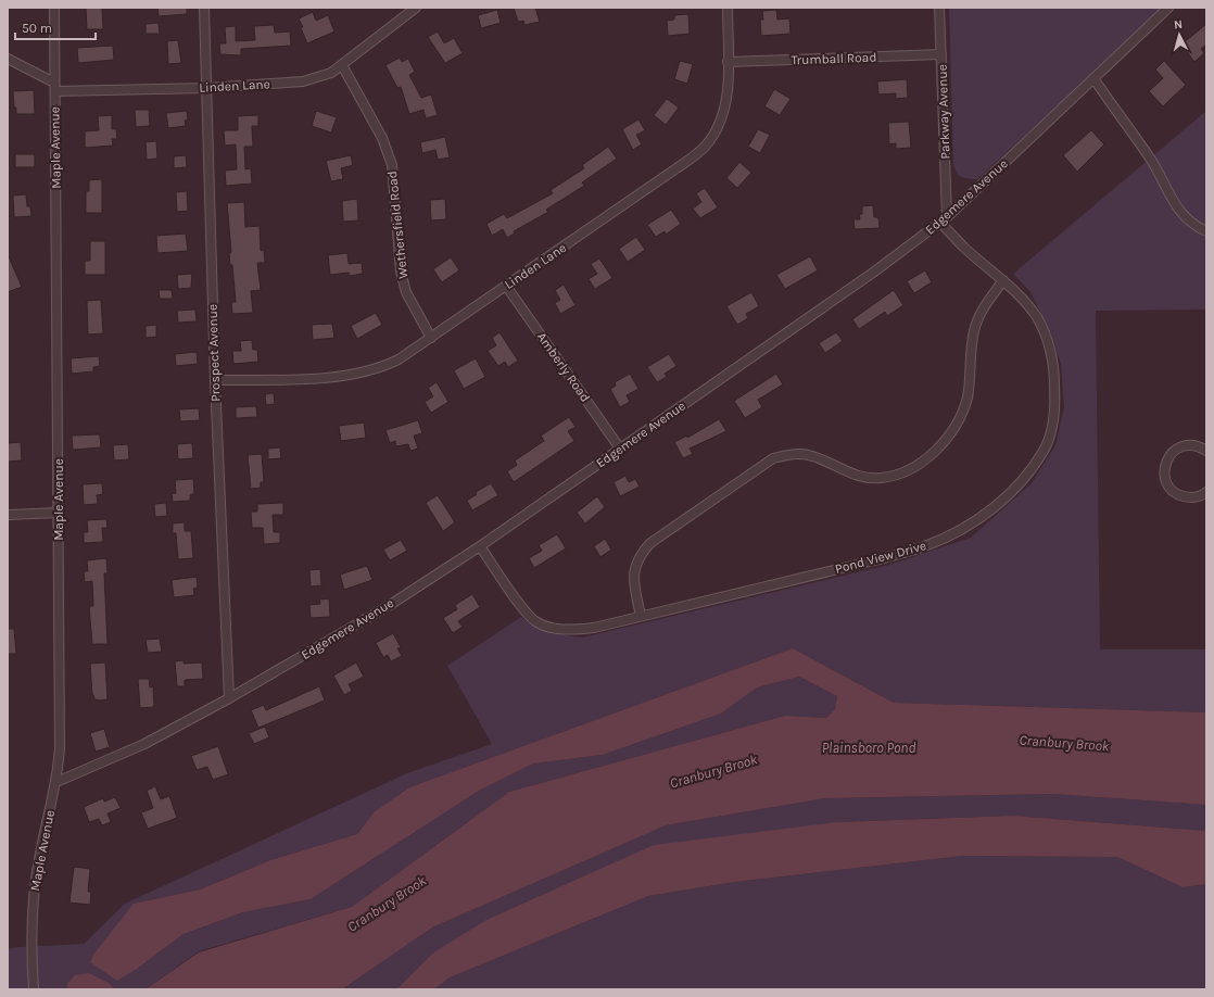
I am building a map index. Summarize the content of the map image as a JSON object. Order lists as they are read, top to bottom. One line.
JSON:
{"streets":{"street":["Trumball Road","Linden Lane","Parkway Avenue","Maple Avenue","Edgemere Avenue","Wethersfield Road","Prospect Avenue","Amberly Road","Pond View Drive"]},"crossings":[["Trumball Road","Linden Lane"],["Trumball Road","Parkway Avenue"],["Linden Lane","Maple Avenue"],["Linden Lane","Wethersfield Road"],["Linden Lane","Prospect Avenue"],["Linden Lane","Amberly Road"],["Parkway Avenue","Edgemere Avenue"],["Parkway Avenue","Pond View Drive"],["Maple Avenue","Edgemere Avenue"],["Edgemere Avenue","Prospect Avenue"],["Edgemere Avenue","Amberly Road"],["Edgemere Avenue","Pond View Drive"]],"water":["Cranbury Brook","Plainsboro Pond"],"scale_bar":"50 m","north":"top"}
